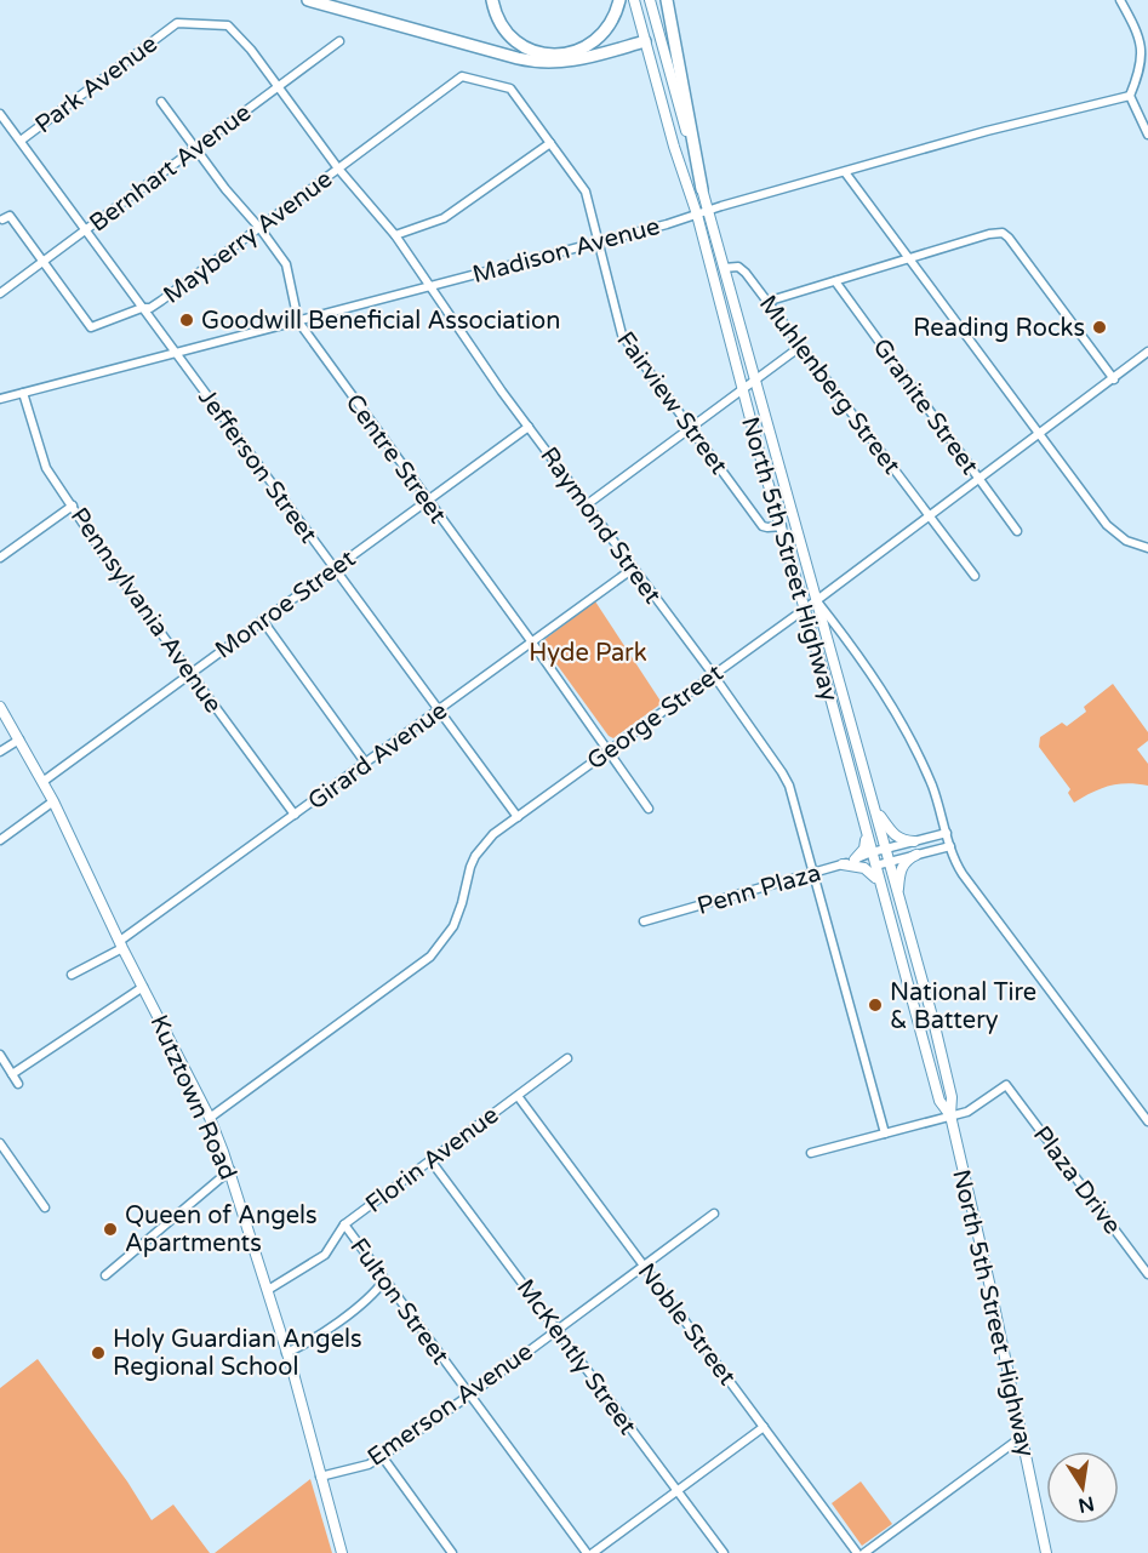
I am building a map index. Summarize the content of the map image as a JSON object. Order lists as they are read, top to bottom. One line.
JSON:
{"streets":{"main road":["North 5th Street Highway","Kutztown Road"],"street":["Park Avenue","Bernhart Avenue","Mayberry Avenue","Madison Avenue","Muhlenberg Street","Fairview Street","Granite Street","Centre Street","Jefferson Street","Raymond Street","Monroe Street","Pennsylvania Avenue","George Street","Girard Avenue","Penn Plaza","Florin Avenue","Plaza Drive","Fulton Street","Noble Street","McKently Street","Emerson Avenue"]},"crossings":[["Park Avenue","Jefferson Street"],["Park Avenue","Raymond Street"],["Bernhart Avenue","Mayberry Avenue"],["Bernhart Avenue","Centre Street"],["Bernhart Avenue","Jefferson Street"],["Bernhart Avenue","Raymond Street"],["Mayberry Avenue","Fairview Street"],["Mayberry Avenue","Centre Street"],["Mayberry Avenue","Jefferson Street"],["Mayberry Avenue","Raymond Street"],["Madison Avenue","Fairview Street"],["Madison Avenue","Centre Street"],["Madison Avenue","Jefferson Street"],["Madison Avenue","Raymond Street"],["Madison Avenue","North 5th Street Highway"],["Madison Avenue","Pennsylvania Avenue"],["Muhlenberg Street","North 5th Street Highway"],["Muhlenberg Street","George Street"],["Fairview Street","North 5th Street Highway"],["Granite Street","George Street"],["Centre Street","Monroe Street"],["Centre Street","George Street"],["Centre Street","Girard Avenue"],["Jefferson Street","Monroe Street"],["Jefferson Street","George Street"],["Jefferson Street","Girard Avenue"],["Raymond Street","Monroe Street"],["Raymond Street","George Street"],["Raymond Street","Girard Avenue"],["Raymond Street","Penn Plaza"],["North 5th Street Highway","George Street"],["North 5th Street Highway","Penn Plaza"],["North 5th Street Highway","Plaza Drive"],["Monroe Street","Pennsylvania Avenue"],["Monroe Street","Kutztown Road"],["Pennsylvania Avenue","Girard Avenue"],["George Street","Kutztown Road"],["Girard Avenue","Kutztown Road"],["Kutztown Road","Florin Avenue"],["Kutztown Road","Emerson Avenue"],["Florin Avenue","Fulton Street"],["Florin Avenue","Noble Street"],["Florin Avenue","McKently Street"],["Fulton Street","Emerson Avenue"],["Noble Street","Emerson Avenue"],["McKently Street","Emerson Avenue"]],"parks":["Hyde Park"],"places":["Goodwill Beneficial Association","Reading Rocks","National Tire & Battery","Queen of Angels Apartments","Holy Guardian Angels Regional School"],"north":"bottom"}
